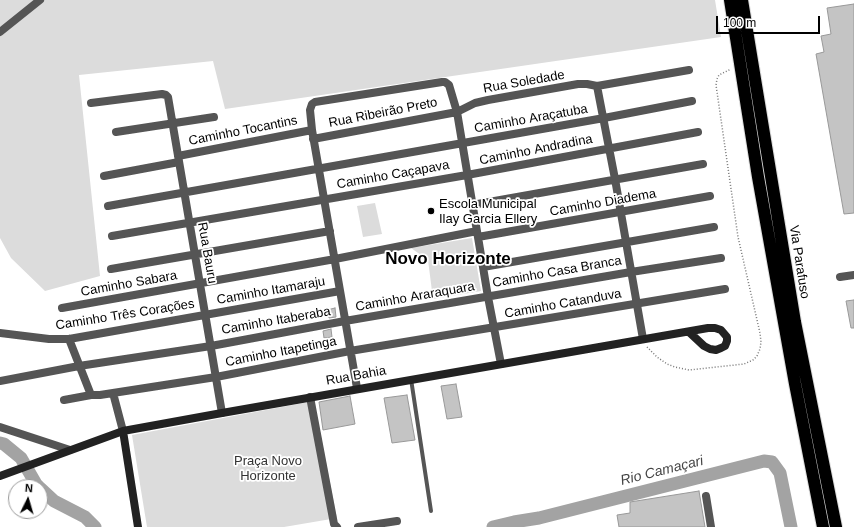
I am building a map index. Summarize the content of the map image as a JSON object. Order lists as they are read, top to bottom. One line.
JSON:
{"streets":{"highway":["Via Parafuso"],"street":["Rua Soledade","Rua Ribeirão Preto","Caminho Araçatuba","Caminho Tocantins","Caminho Andradina","Caminho Caçapava","Caminho Diadema","Rua Bauru","Caminho Casa Branca","Caminho Sabara","Caminho Itamaraju","Caminho Araraquara","Caminho Catanduva","Caminho Três Corações","Caminho Itaberaba","Caminho Itapetinga","Rua Bahia"]},"crossings":[["Rua Soledade","Rua Ribeirão Preto"],["Caminho Araçatuba","Rua Bauru"],["Caminho Tocantins","Rua Bauru"],["Caminho Andradina","Caminho Caçapava"],["Caminho Caçapava","Rua Bauru"],["Caminho Diadema","Caminho Sabara"],["Rua Bauru","Caminho Sabara"],["Rua Bauru","Caminho Itamaraju"],["Rua Bauru","Caminho Três Corações"],["Rua Bauru","Caminho Itaberaba"],["Rua Bauru","Caminho Itapetinga"],["Rua Bauru","Rua Bahia"],["Caminho Casa Branca","Caminho Araraquara"],["Caminho Itamaraju","Caminho Três Corações"],["Caminho Araraquara","Caminho Itaberaba"],["Caminho Catanduva","Caminho Itapetinga"]],"districts":["Novo Horizonte"],"water":["Rio Camaçari"],"parks":["Praça Novo Horizonte"],"places":["Escola Municipal Ilay Garcia Ellery"],"scale_bar":"100 m","north":"top"}
